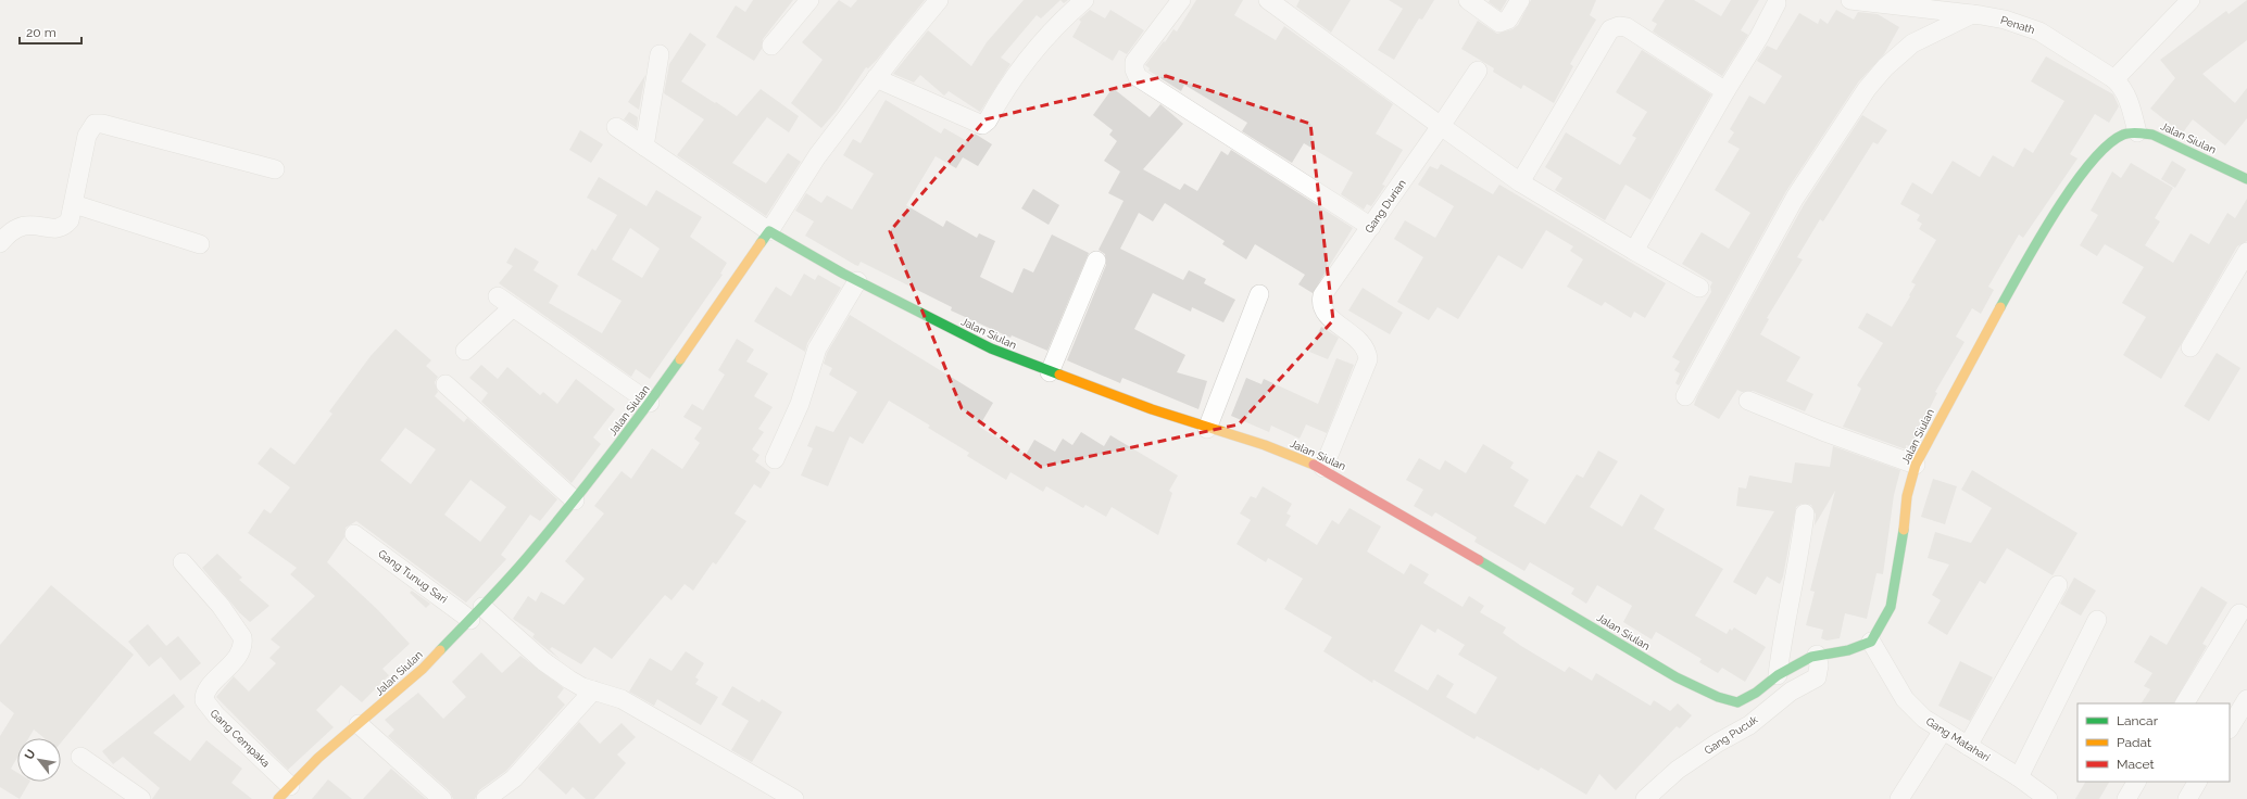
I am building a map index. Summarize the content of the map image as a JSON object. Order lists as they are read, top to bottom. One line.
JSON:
{"streets":{"street":["Penath","Jalan Siulan","Gang Durian","Gang Tunug Sari","Gang Pucuk","Gang Cempaka","Gang Matahari"]},"crossings":[["Penath","Jalan Siulan"],["Jalan Siulan","Gang Durian"],["Jalan Siulan","Gang Tunug Sari"],["Jalan Siulan","Gang Pucuk"],["Jalan Siulan","Gang Cempaka"],["Jalan Siulan","Gang Matahari"]],"legend":["Lancar","Padat","Macet"],"scale_bar":"20 m","north":"top left"}
